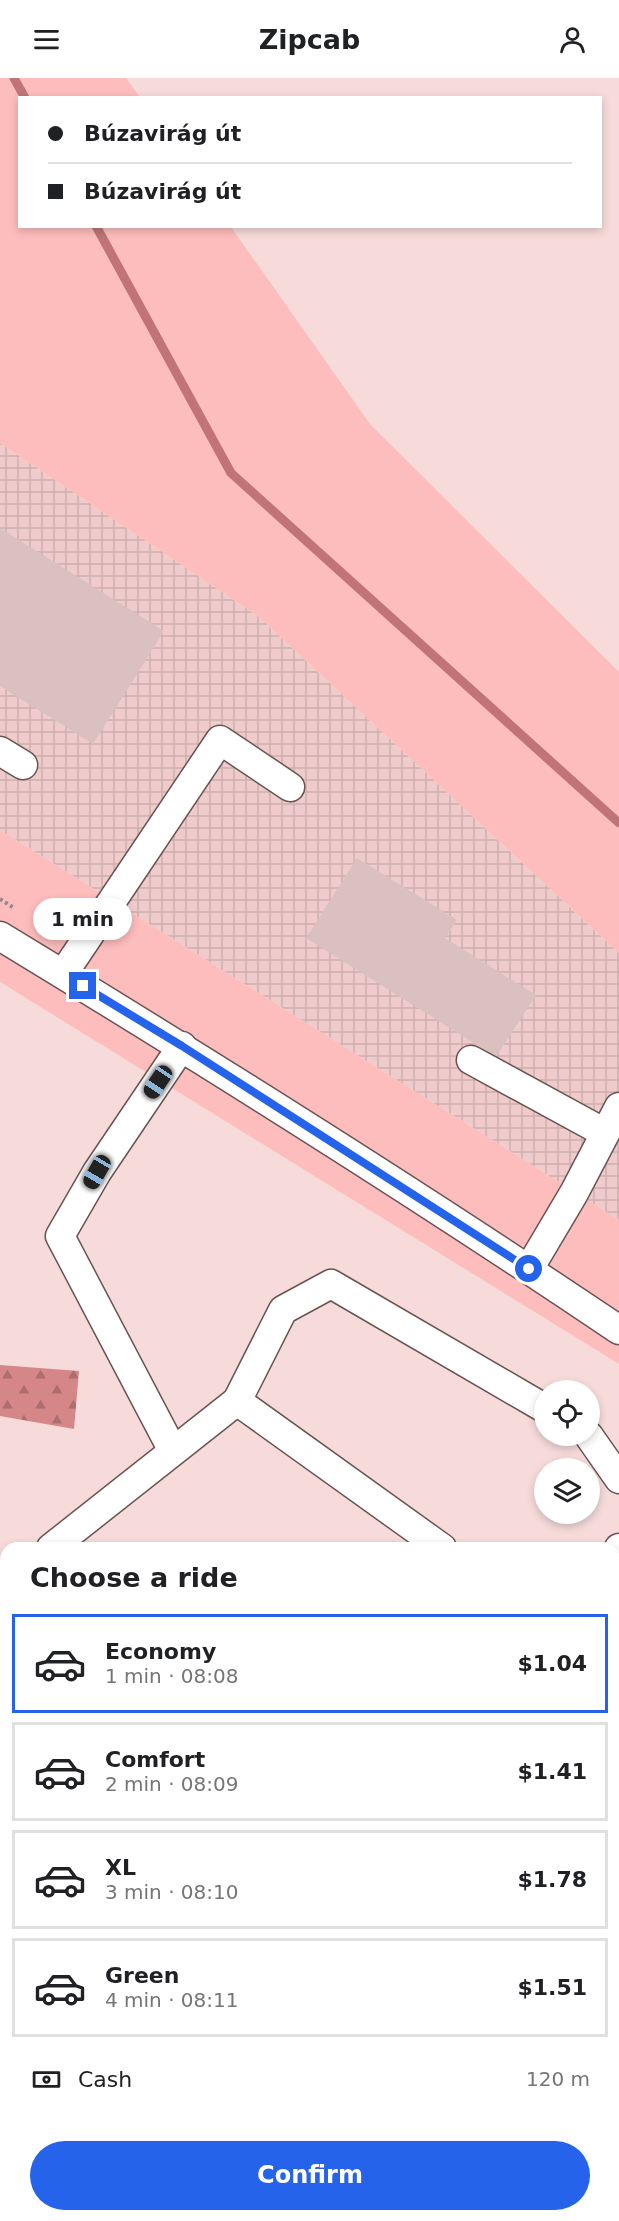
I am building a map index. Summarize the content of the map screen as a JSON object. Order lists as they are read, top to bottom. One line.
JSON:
{"page":{"header":"Zipcab","banner":["Búzavirág út","Búzavirág út"],"bubble":"1 min","heading":"Choose a ride","list":[{"name":"Economy","note":"1 min · 08:08","value":"$1.04"},{"name":"Comfort","note":"2 min · 08:09","value":"$1.41"},{"name":"XL","note":"3 min · 08:10","value":"$1.78"},{"name":"Green","note":"4 min · 08:11","value":"$1.51"}],"pay":["Cash","120 m"],"buttons":"Confirm"}}
